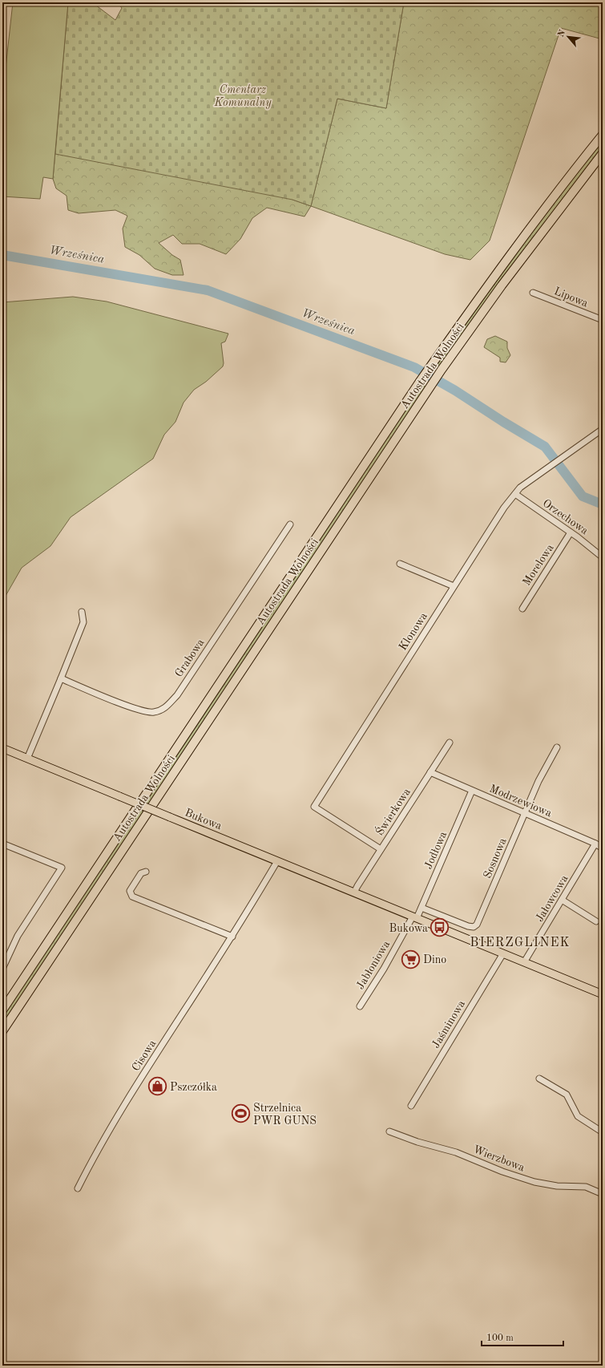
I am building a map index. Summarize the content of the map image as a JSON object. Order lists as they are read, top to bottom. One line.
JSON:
{"streets":{"highway":["Autostrada Wolności"],"main road":["Bukowa"],"street":["Lipowa","Orzechowa","Morelowa","Klonowa","Grabowa","Modrzewiowa","Świerkowa","Jodłowa","Sosnowa","Jałowcowa","Jabłoniowa","Jaśminowa","Cisowa","Wierzbowa"]},"crossings":[["Orzechowa","Morelowa"],["Orzechowa","Klonowa"],["Klonowa","Świerkowa"],["Modrzewiowa","Świerkowa"],["Modrzewiowa","Jodłowa"],["Modrzewiowa","Sosnowa"],["Modrzewiowa","Jałowcowa"],["Świerkowa","Bukowa"],["Bukowa","Jodłowa"],["Bukowa","Jałowcowa"],["Bukowa","Jabłoniowa"],["Bukowa","Jaśminowa"],["Bukowa","Cisowa"],["Jodłowa","Sosnowa"],["Jodłowa","Jabłoniowa"]],"districts":["BIERZGLINEK"],"water":["Wrześnica"],"parks":["Cmentarz Komunalny"],"places":{"bus stop":["Bukowa"],"supermarket":["Dino"],"shop":["Pszczółka"],"sports":["Strzelnica PWR GUNS"]},"scale_bar":"100 m","north":"top left"}
